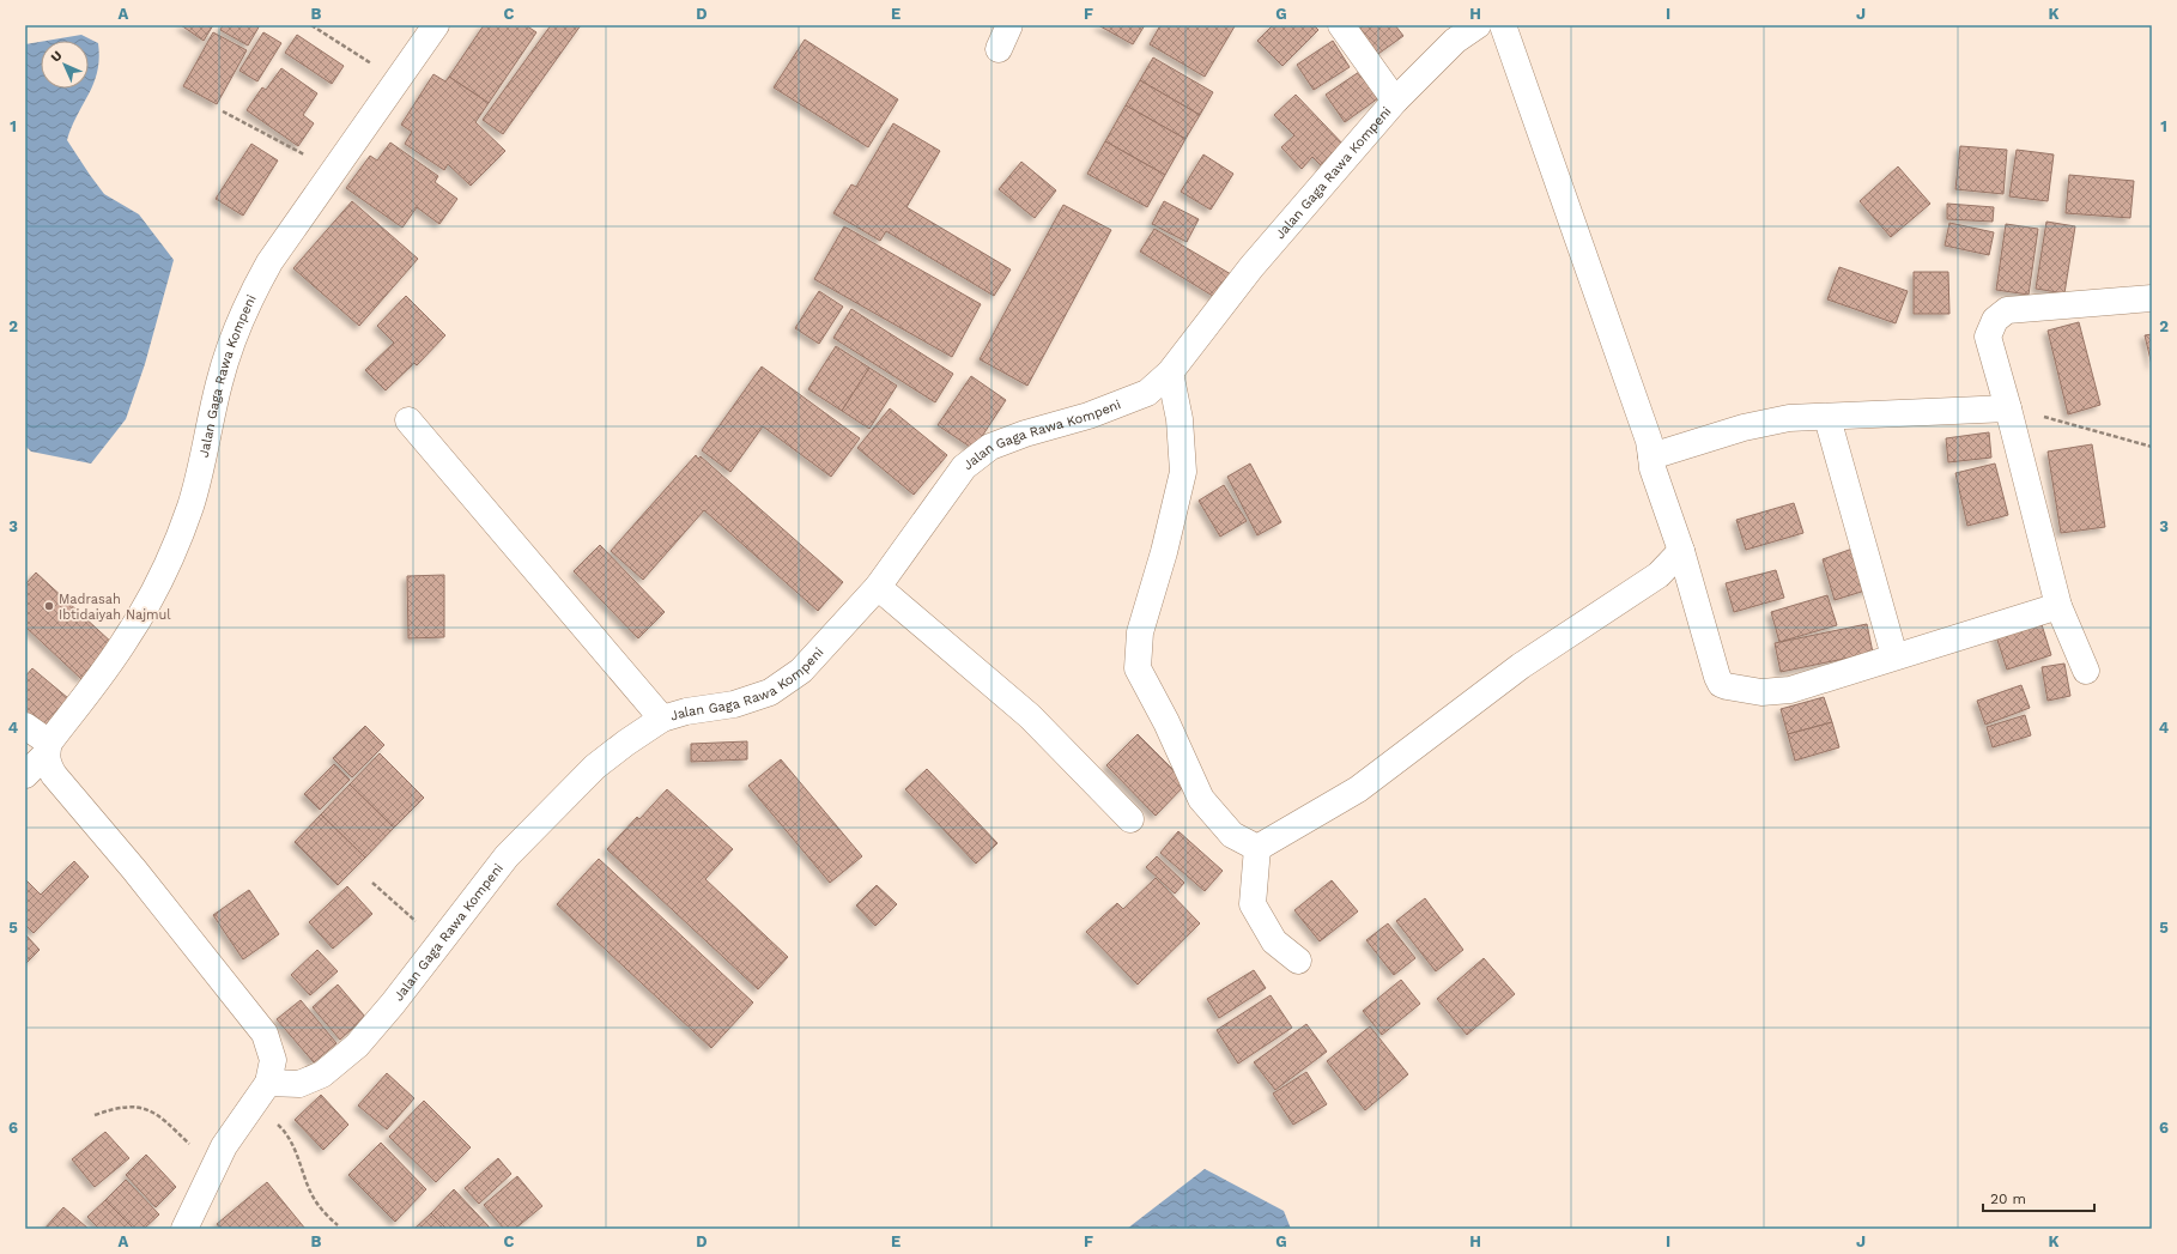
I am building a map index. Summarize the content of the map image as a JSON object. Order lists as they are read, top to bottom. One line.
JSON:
{"streets":{"street":["Jalan Gaga Rawa Kompeni"]},"places":["Madrasah Ibtidaiyah Najmul"],"scale_bar":"20 m","north":"top left","grid":{"columns":["A","B","C","D","E","F","G","H","I","J","K"],"rows":["1","2","3","4","5","6"]}}
